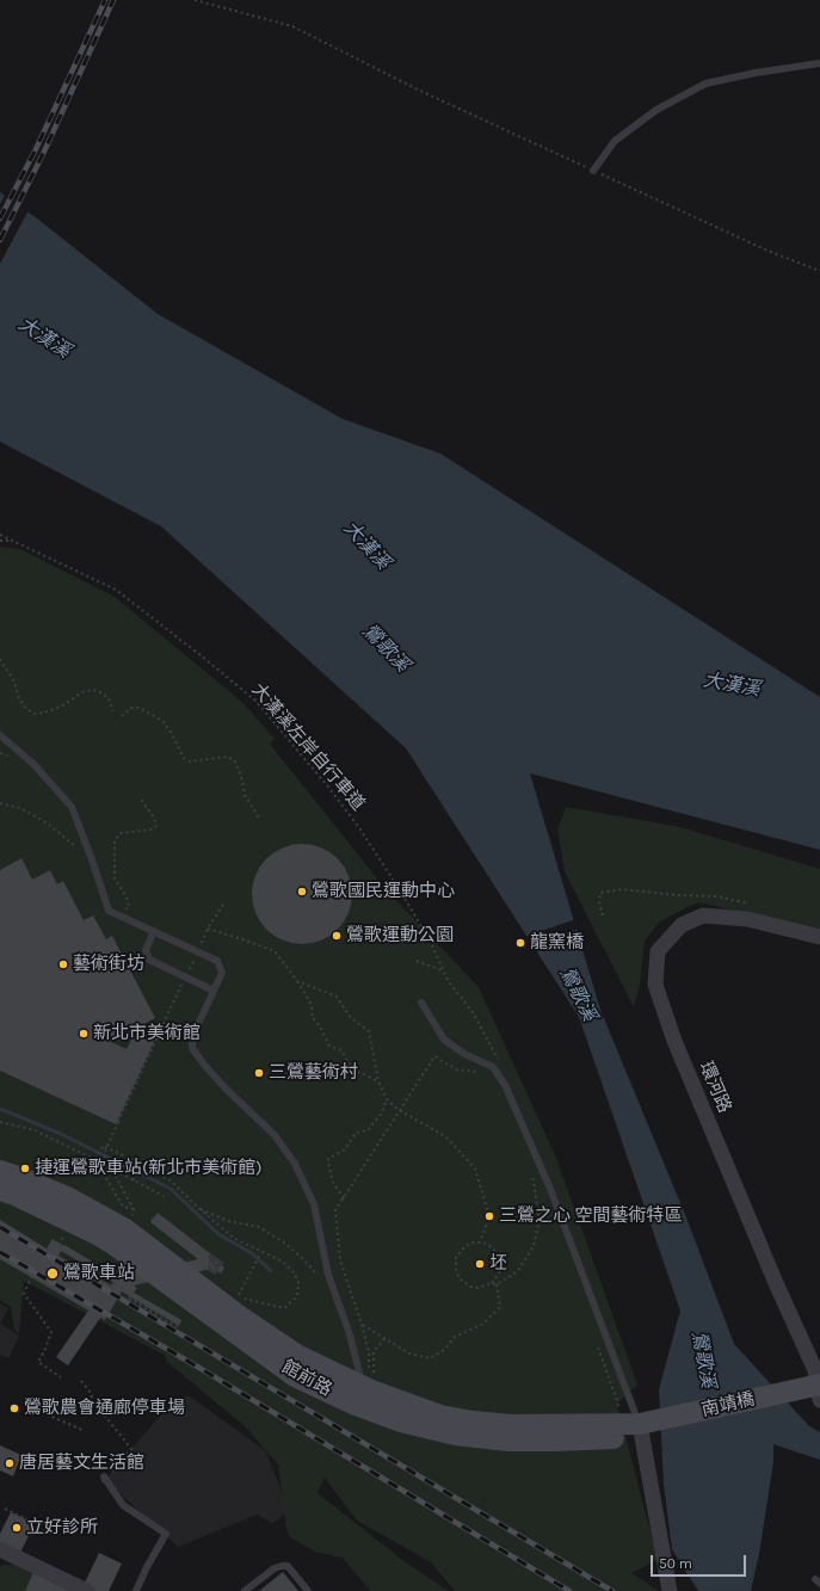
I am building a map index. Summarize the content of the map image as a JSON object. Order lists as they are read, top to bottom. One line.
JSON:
{"streets":{"street":["環河路","館前路","南靖橋"],"path":["大漢溪左岸自行車道"]},"crossings":[["環河路","南靖橋"],["館前路","南靖橋"]],"water":["大漢溪","鶯歌溪"],"places":["鶯歌國民運動中心","鶯歌運動公園","龍窯橋","藝術街坊","新北市美術館","三鶯藝術村","捷運鶯歌車站(新北市美術館)","三鶯之心 空間藝術特區","坯","鶯歌車站","鶯歌農會通廊停車場","唐居藝文生活館","立好診所"],"scale_bar":"50 m"}
